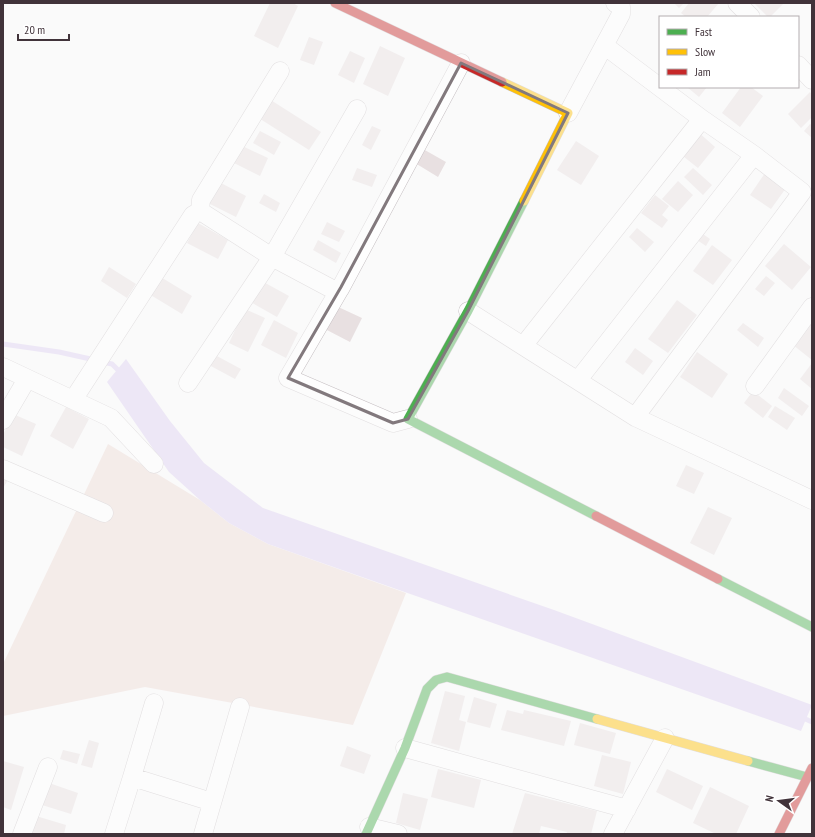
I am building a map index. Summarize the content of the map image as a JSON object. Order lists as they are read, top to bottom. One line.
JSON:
{"legend":["Fast","Slow","Jam"],"scale_bar":"20 m","north":"left"}
